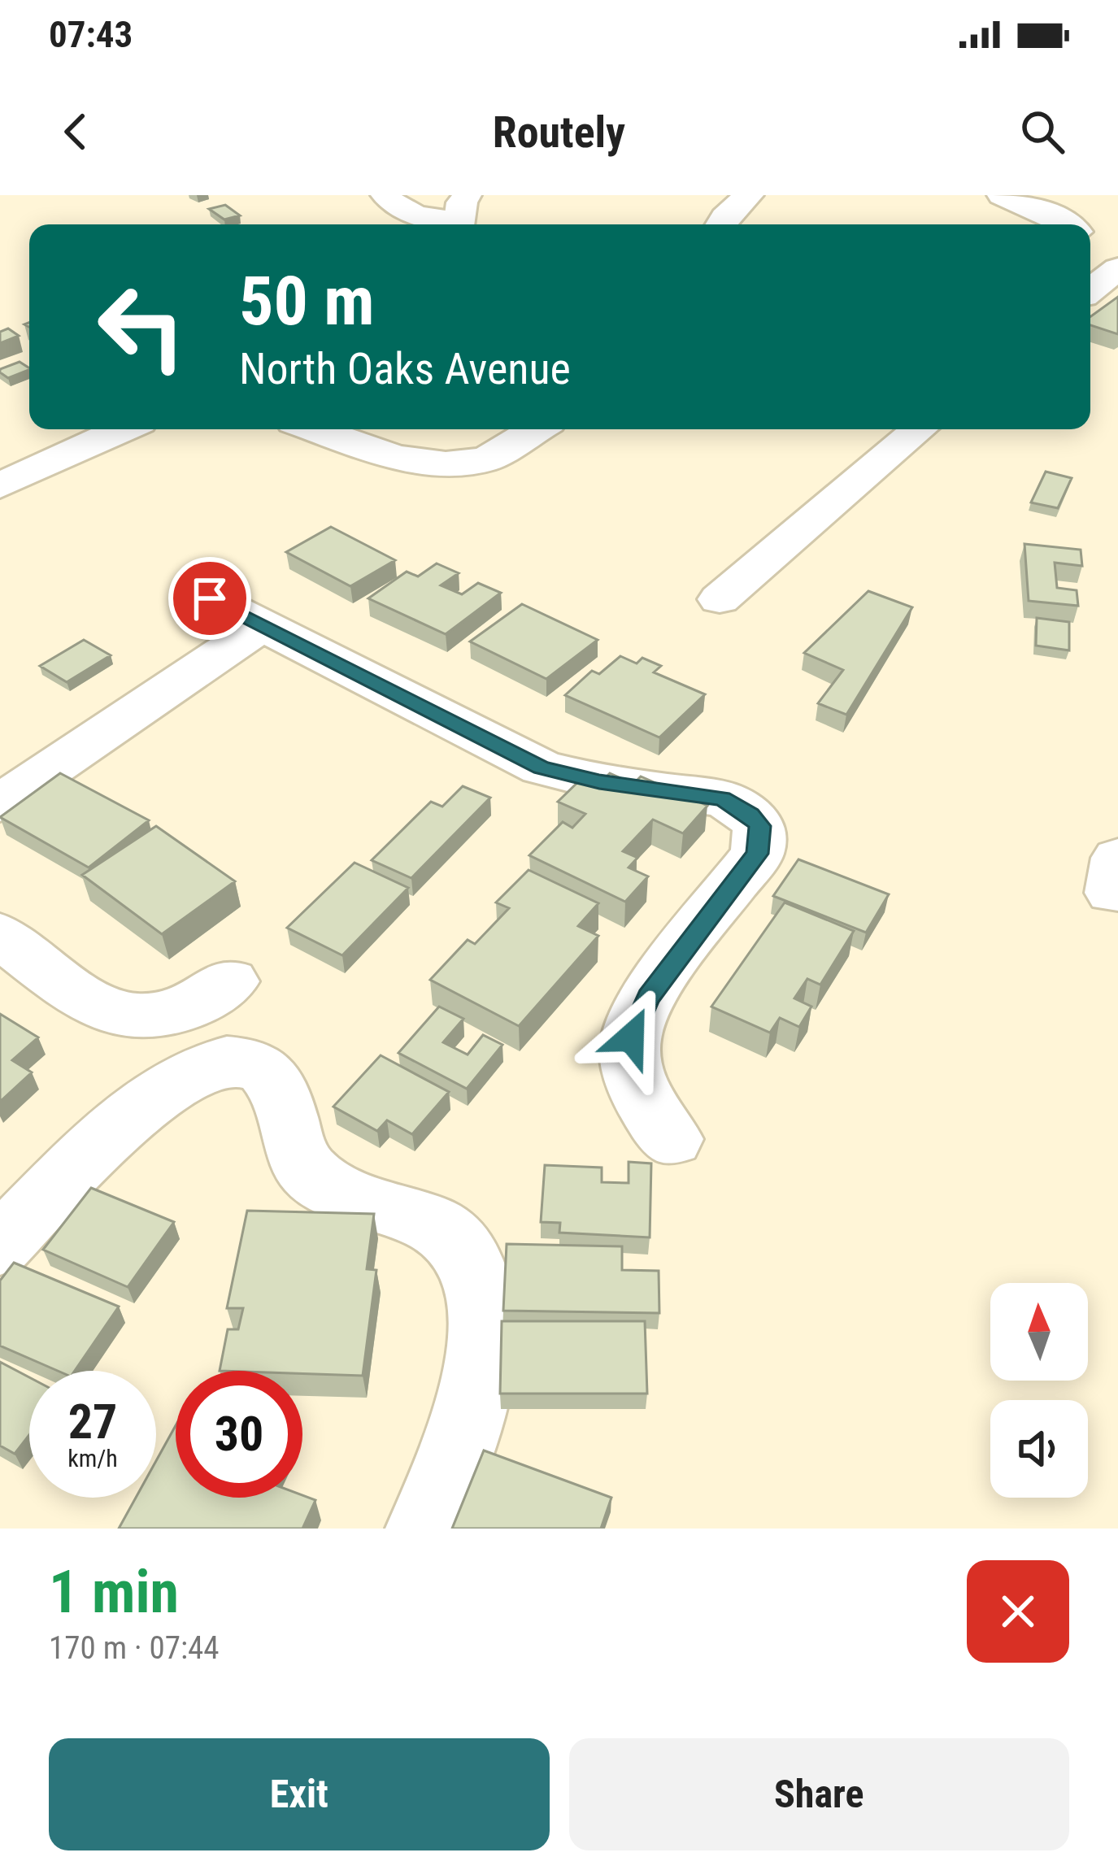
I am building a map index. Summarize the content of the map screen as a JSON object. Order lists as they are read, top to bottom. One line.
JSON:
{"north":"top","page":{"status":"07:43","header":"Routely","turn":["50 m","North Oaks Avenue"],"speed":"27 km/h","limit":"30","heading":["1 min","170 m · 07:44"],"buttons":["Exit","Share"]}}
